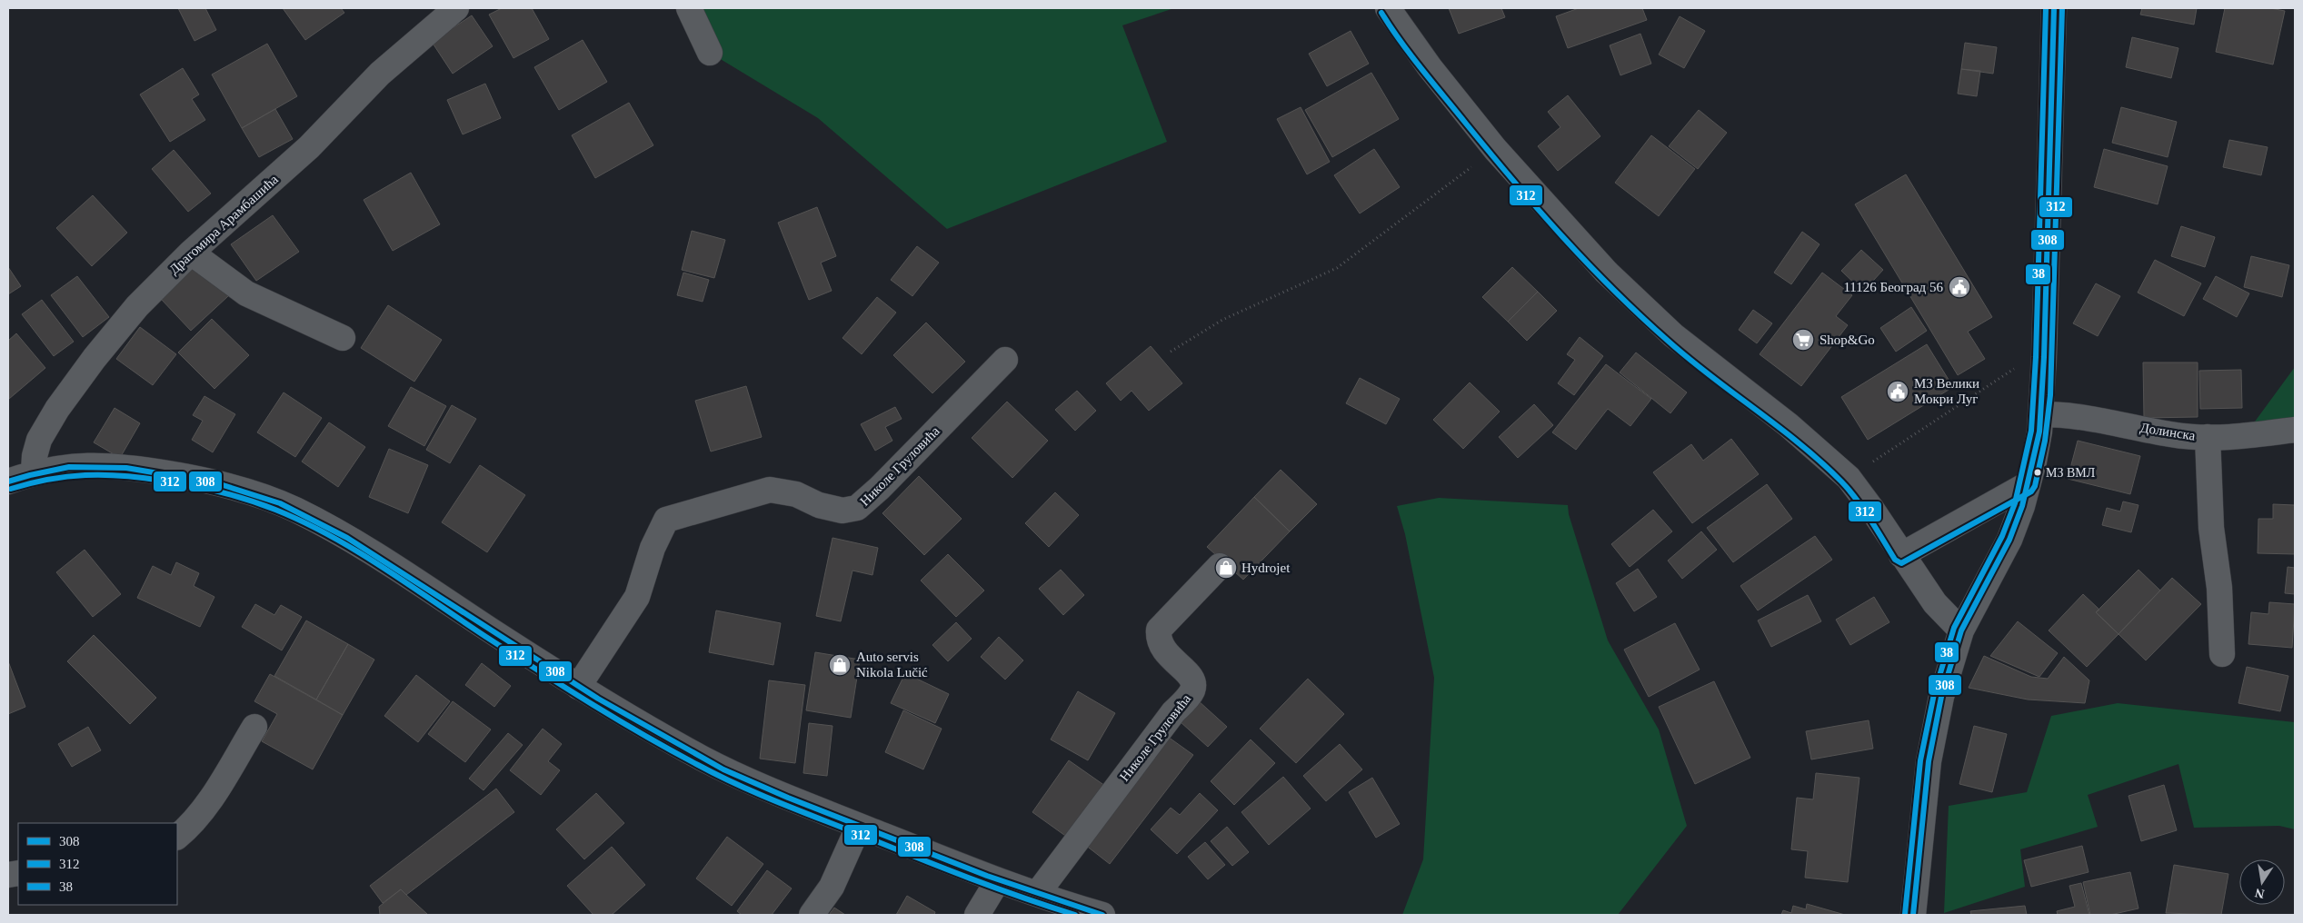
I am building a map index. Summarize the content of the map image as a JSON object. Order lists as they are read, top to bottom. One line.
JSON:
{"streets":{"street":["Драгомира Арамбашића","Долинска","Николе Груловића"]},"places":{"public building":["11126 Београд 56","МЗ Велики Мокри Луг"],"supermarket":["Shop&Go"],"other":["МЗ ВМЛ"],"shop":["Hydrojet","Auto servis Nikola Lučić"]},"lines":["transit line 308","transit line 312","transit line 38"],"legend":["308","312","38"],"north":"bottom"}
